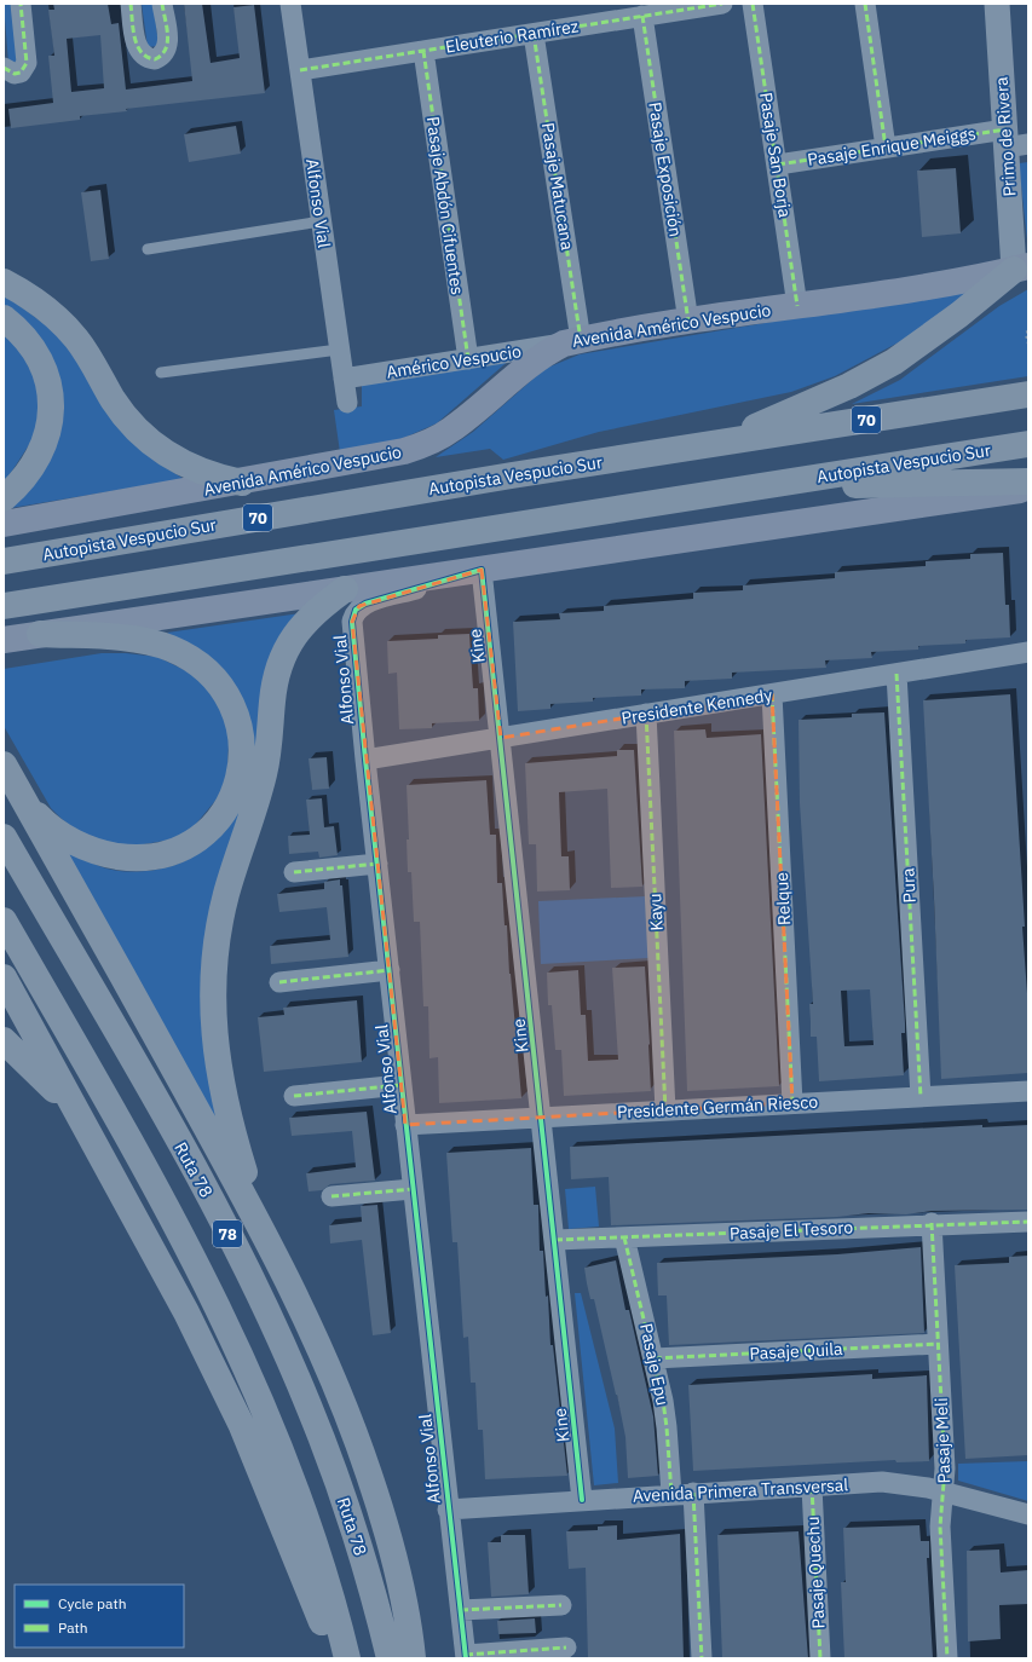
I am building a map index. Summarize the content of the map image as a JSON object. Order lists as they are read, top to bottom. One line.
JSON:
{"streets":{"highway":["70","Autopista Vespucio Sur","Ruta 78","78"],"main road":["Avenida Américo Vespucio"],"street":["Eleuterio Ramírez","Primo de Rivera","Pasaje Enrique Meiggs","Pasaje San Borja","Pasaje Exposición","Pasaje Matucana","Alfonso Vial","Pasaje Abdón Cifuentes","Américo Vespucio","Kine","Presidente Kennedy","Pura","Relque","Kayu","Presidente Germán Riesco","Pasaje El Tesoro","Pasaje Quila","Pasaje Epu","Pasaje Meli","Avenida Primera Transversal","Pasaje Quechu"]},"crossings":[["Eleuterio Ramírez","Pasaje Exposición"],["Eleuterio Ramírez","Pasaje Matucana"],["Eleuterio Ramírez","Alfonso Vial"],["Eleuterio Ramírez","Pasaje Abdón Cifuentes"],["Primo de Rivera","Pasaje Enrique Meiggs"],["Primo de Rivera","Avenida Américo Vespucio"],["Pasaje Enrique Meiggs","Pasaje San Borja"],["Pasaje San Borja","Avenida Américo Vespucio"],["Pasaje Exposición","Avenida Américo Vespucio"],["Pasaje Matucana","Avenida Américo Vespucio"],["Pasaje Matucana","Américo Vespucio"],["Alfonso Vial","Américo Vespucio"],["Alfonso Vial","Kine"],["Alfonso Vial","Presidente Kennedy"],["Alfonso Vial","Presidente Germán Riesco"],["Alfonso Vial","Avenida Primera Transversal"],["Pasaje Abdón Cifuentes","Américo Vespucio"],["Avenida Américo Vespucio","Américo Vespucio"],["Kine","Presidente Kennedy"],["Kine","Presidente Germán Riesco"],["Kine","Pasaje El Tesoro"],["Kine","Avenida Primera Transversal"],["Presidente Kennedy","Pura"],["Presidente Kennedy","Relque"],["Presidente Kennedy","Kayu"],["Pura","Presidente Germán Riesco"],["Relque","Presidente Germán Riesco"],["Kayu","Presidente Germán Riesco"],["Pasaje El Tesoro","Pasaje Epu"],["Pasaje El Tesoro","Pasaje Meli"],["Pasaje Quila","Pasaje Epu"],["Pasaje Quila","Pasaje Meli"],["Pasaje Epu","Avenida Primera Transversal"],["Pasaje Meli","Avenida Primera Transversal"],["Avenida Primera Transversal","Pasaje Quechu"]],"legend":["Cycle path","Path"]}
